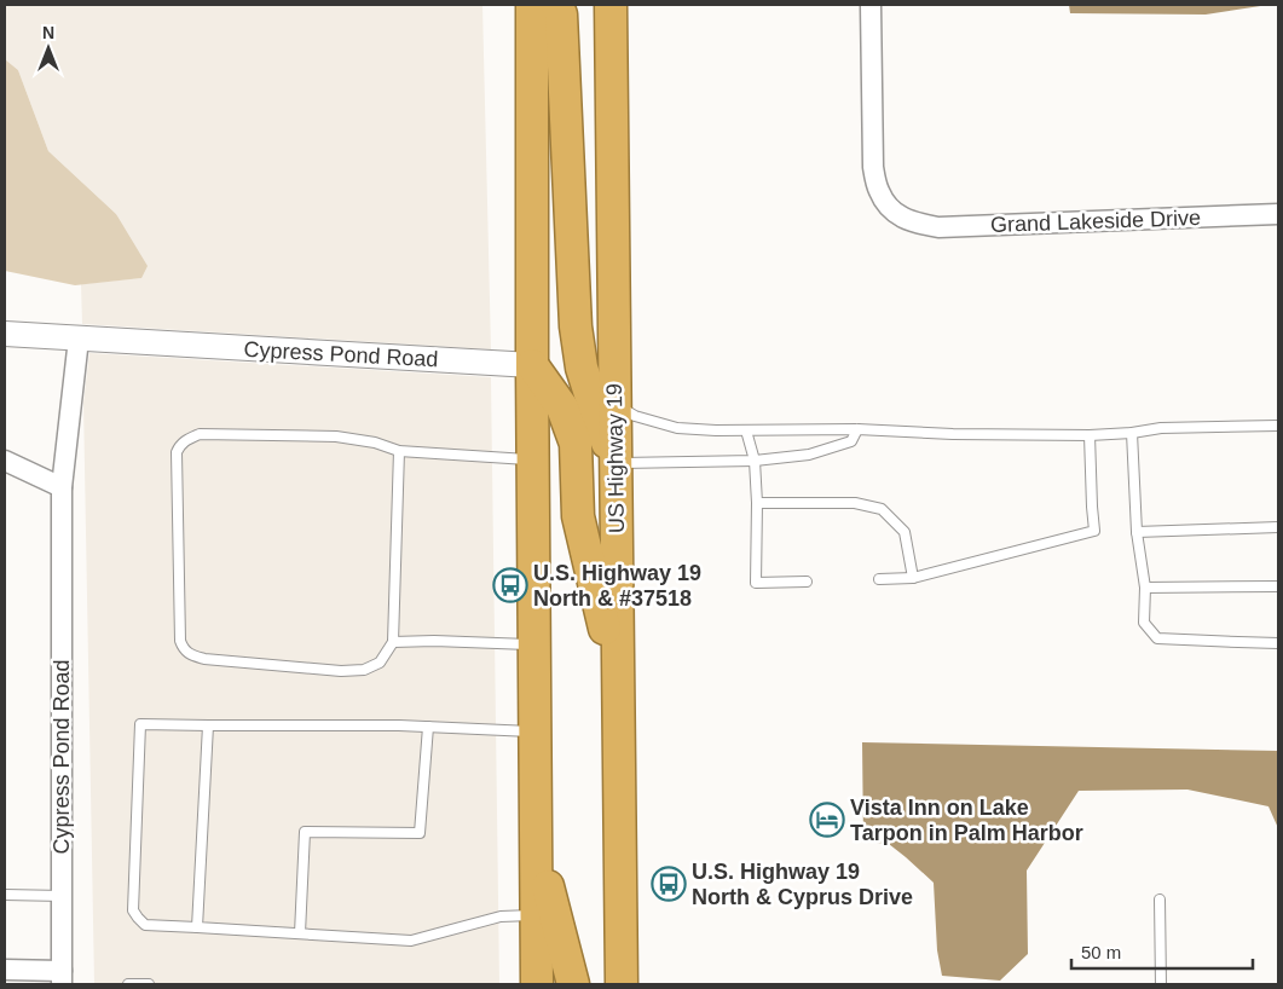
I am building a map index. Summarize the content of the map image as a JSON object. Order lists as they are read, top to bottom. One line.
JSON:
{"streets":{"highway":["US Highway 19"],"street":["Grand Lakeside Drive","Cypress Pond Road"]},"places":{"bus stop":["U.S. Highway 19 North & #37518","U.S. Highway 19 North & Cyprus Drive"],"hotel":["Vista Inn on Lake Tarpon in Palm Harbor"]},"scale_bar":"50 m","north":"top"}
